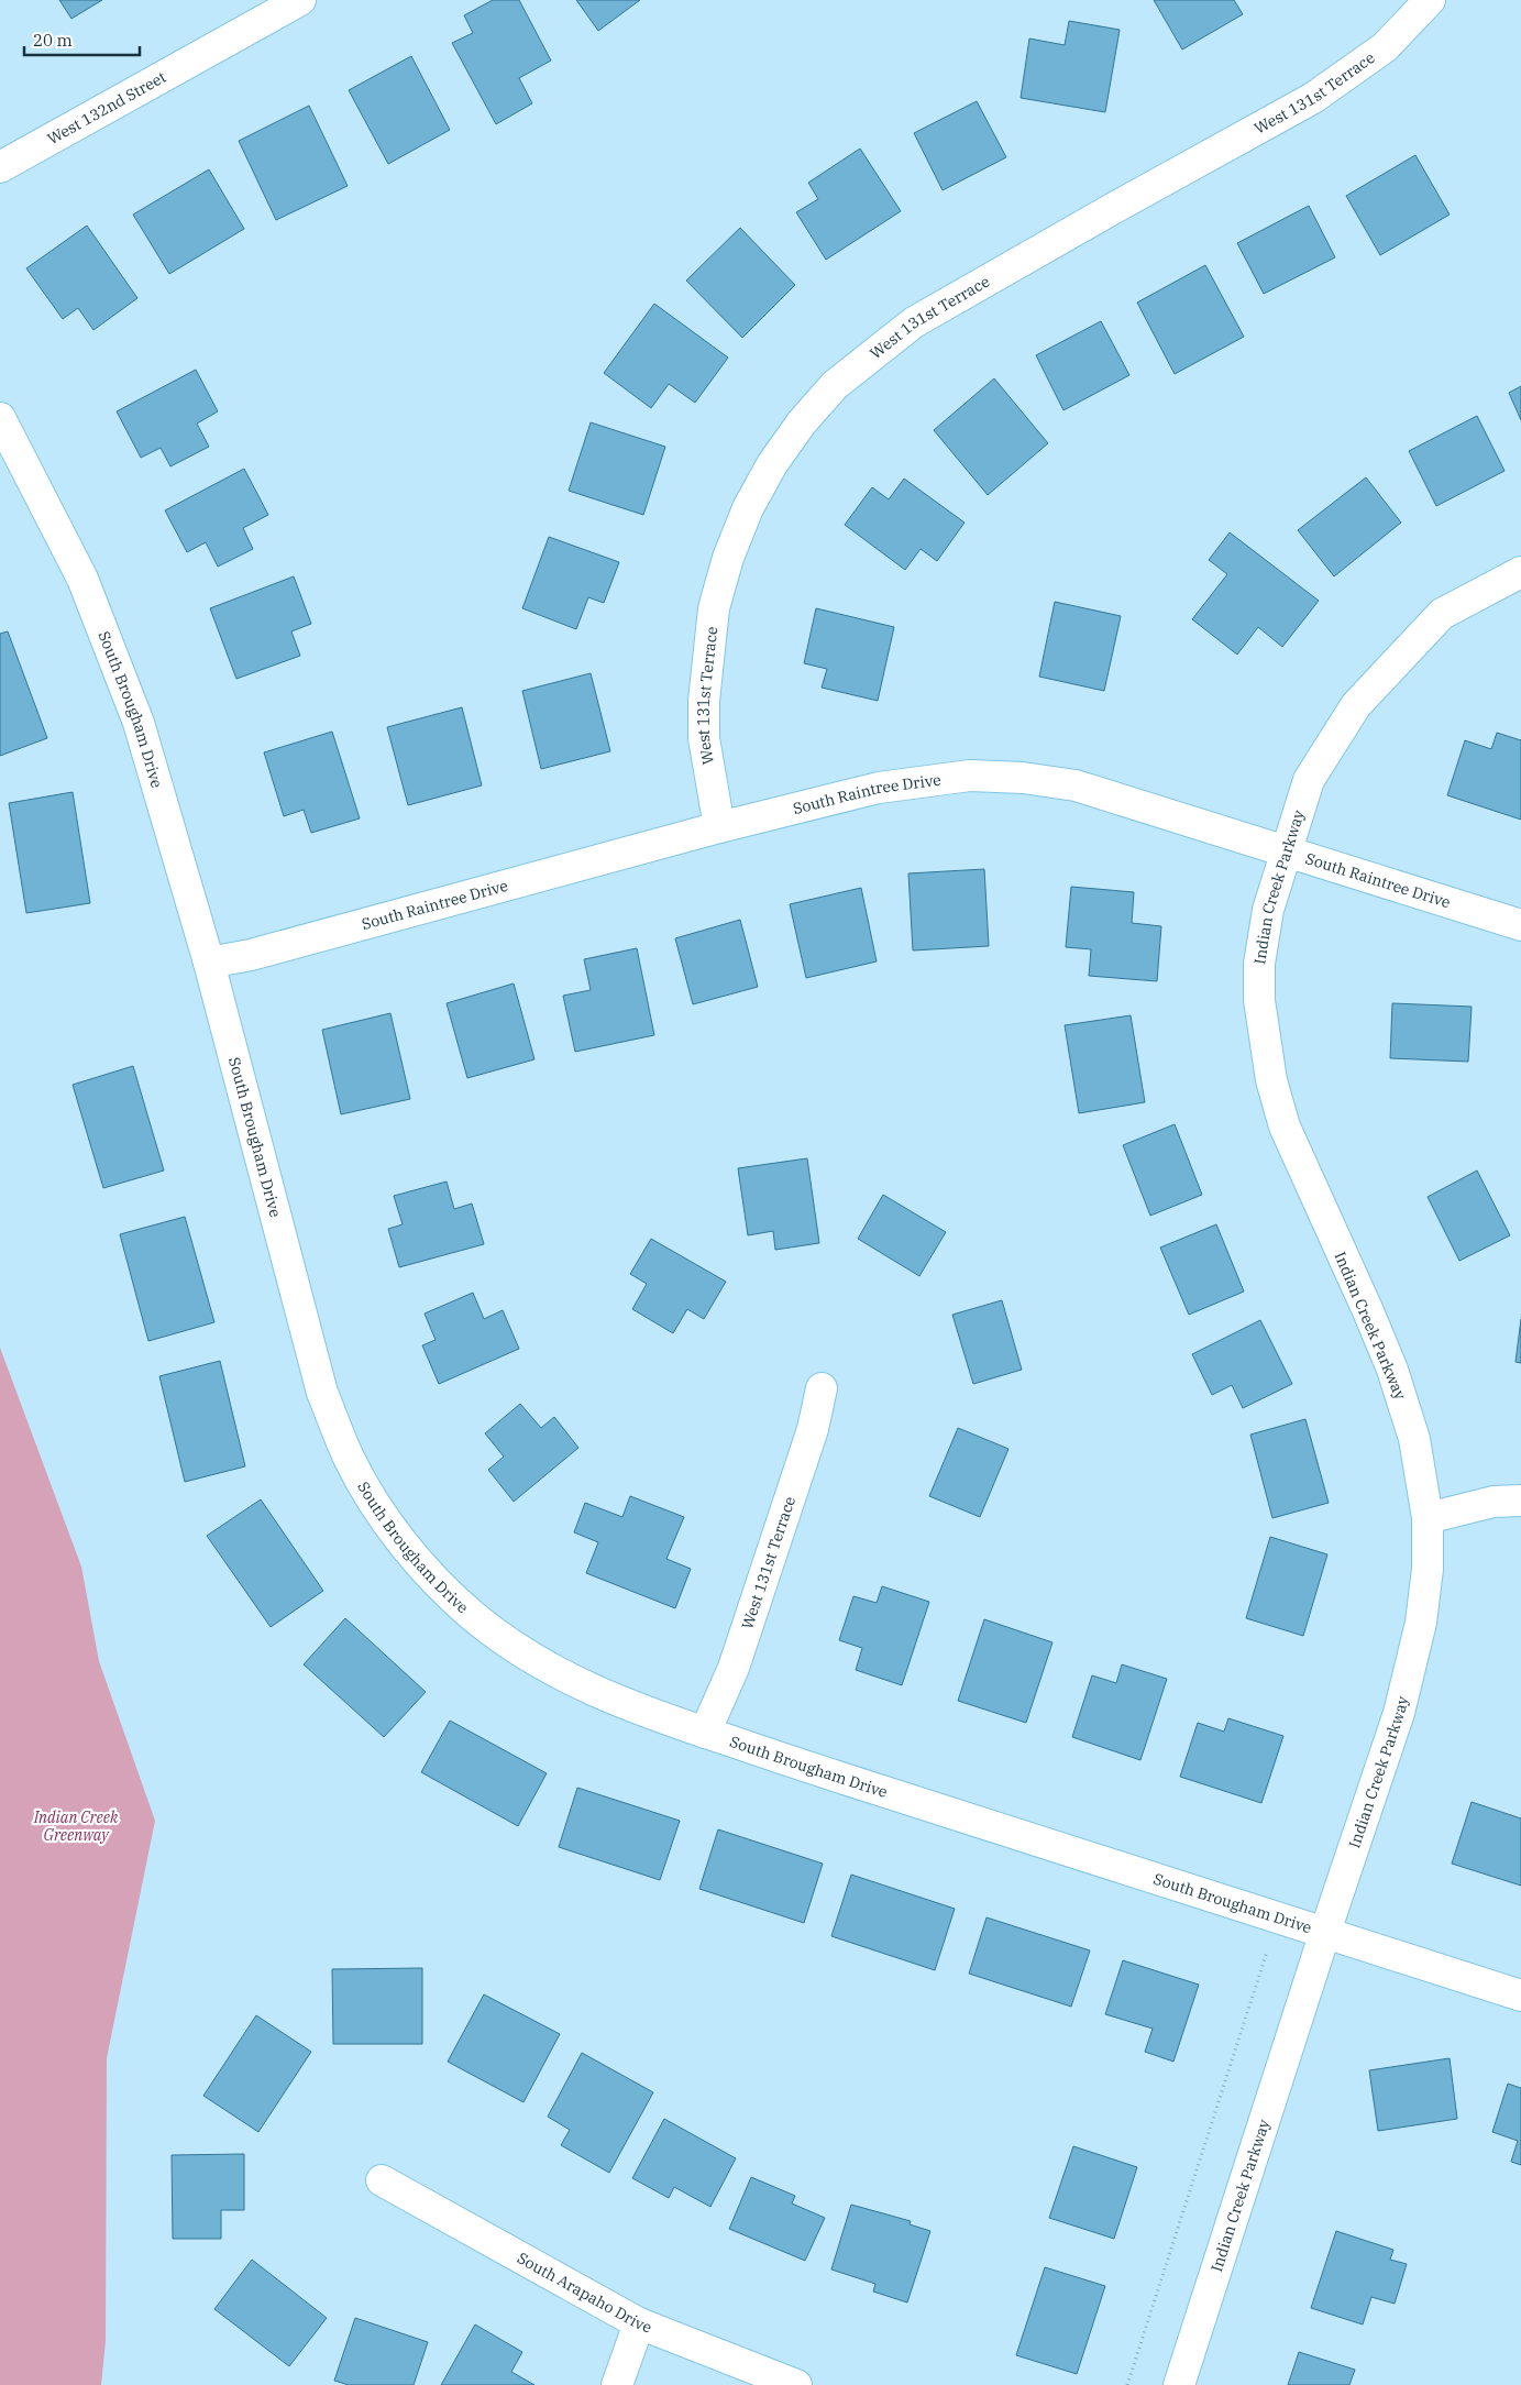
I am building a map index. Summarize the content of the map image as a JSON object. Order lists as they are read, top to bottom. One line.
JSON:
{"streets":{"street":["West 131st Terrace","West 132nd Street","South Brougham Drive","South Raintree Drive","Indian Creek Parkway","South Arapaho Drive"]},"crossings":[["West 131st Terrace","South Brougham Drive"],["West 131st Terrace","South Raintree Drive"],["South Brougham Drive","South Raintree Drive"],["South Brougham Drive","Indian Creek Parkway"],["South Raintree Drive","Indian Creek Parkway"]],"parks":["Indian Creek Greenway"],"scale_bar":"20 m"}
